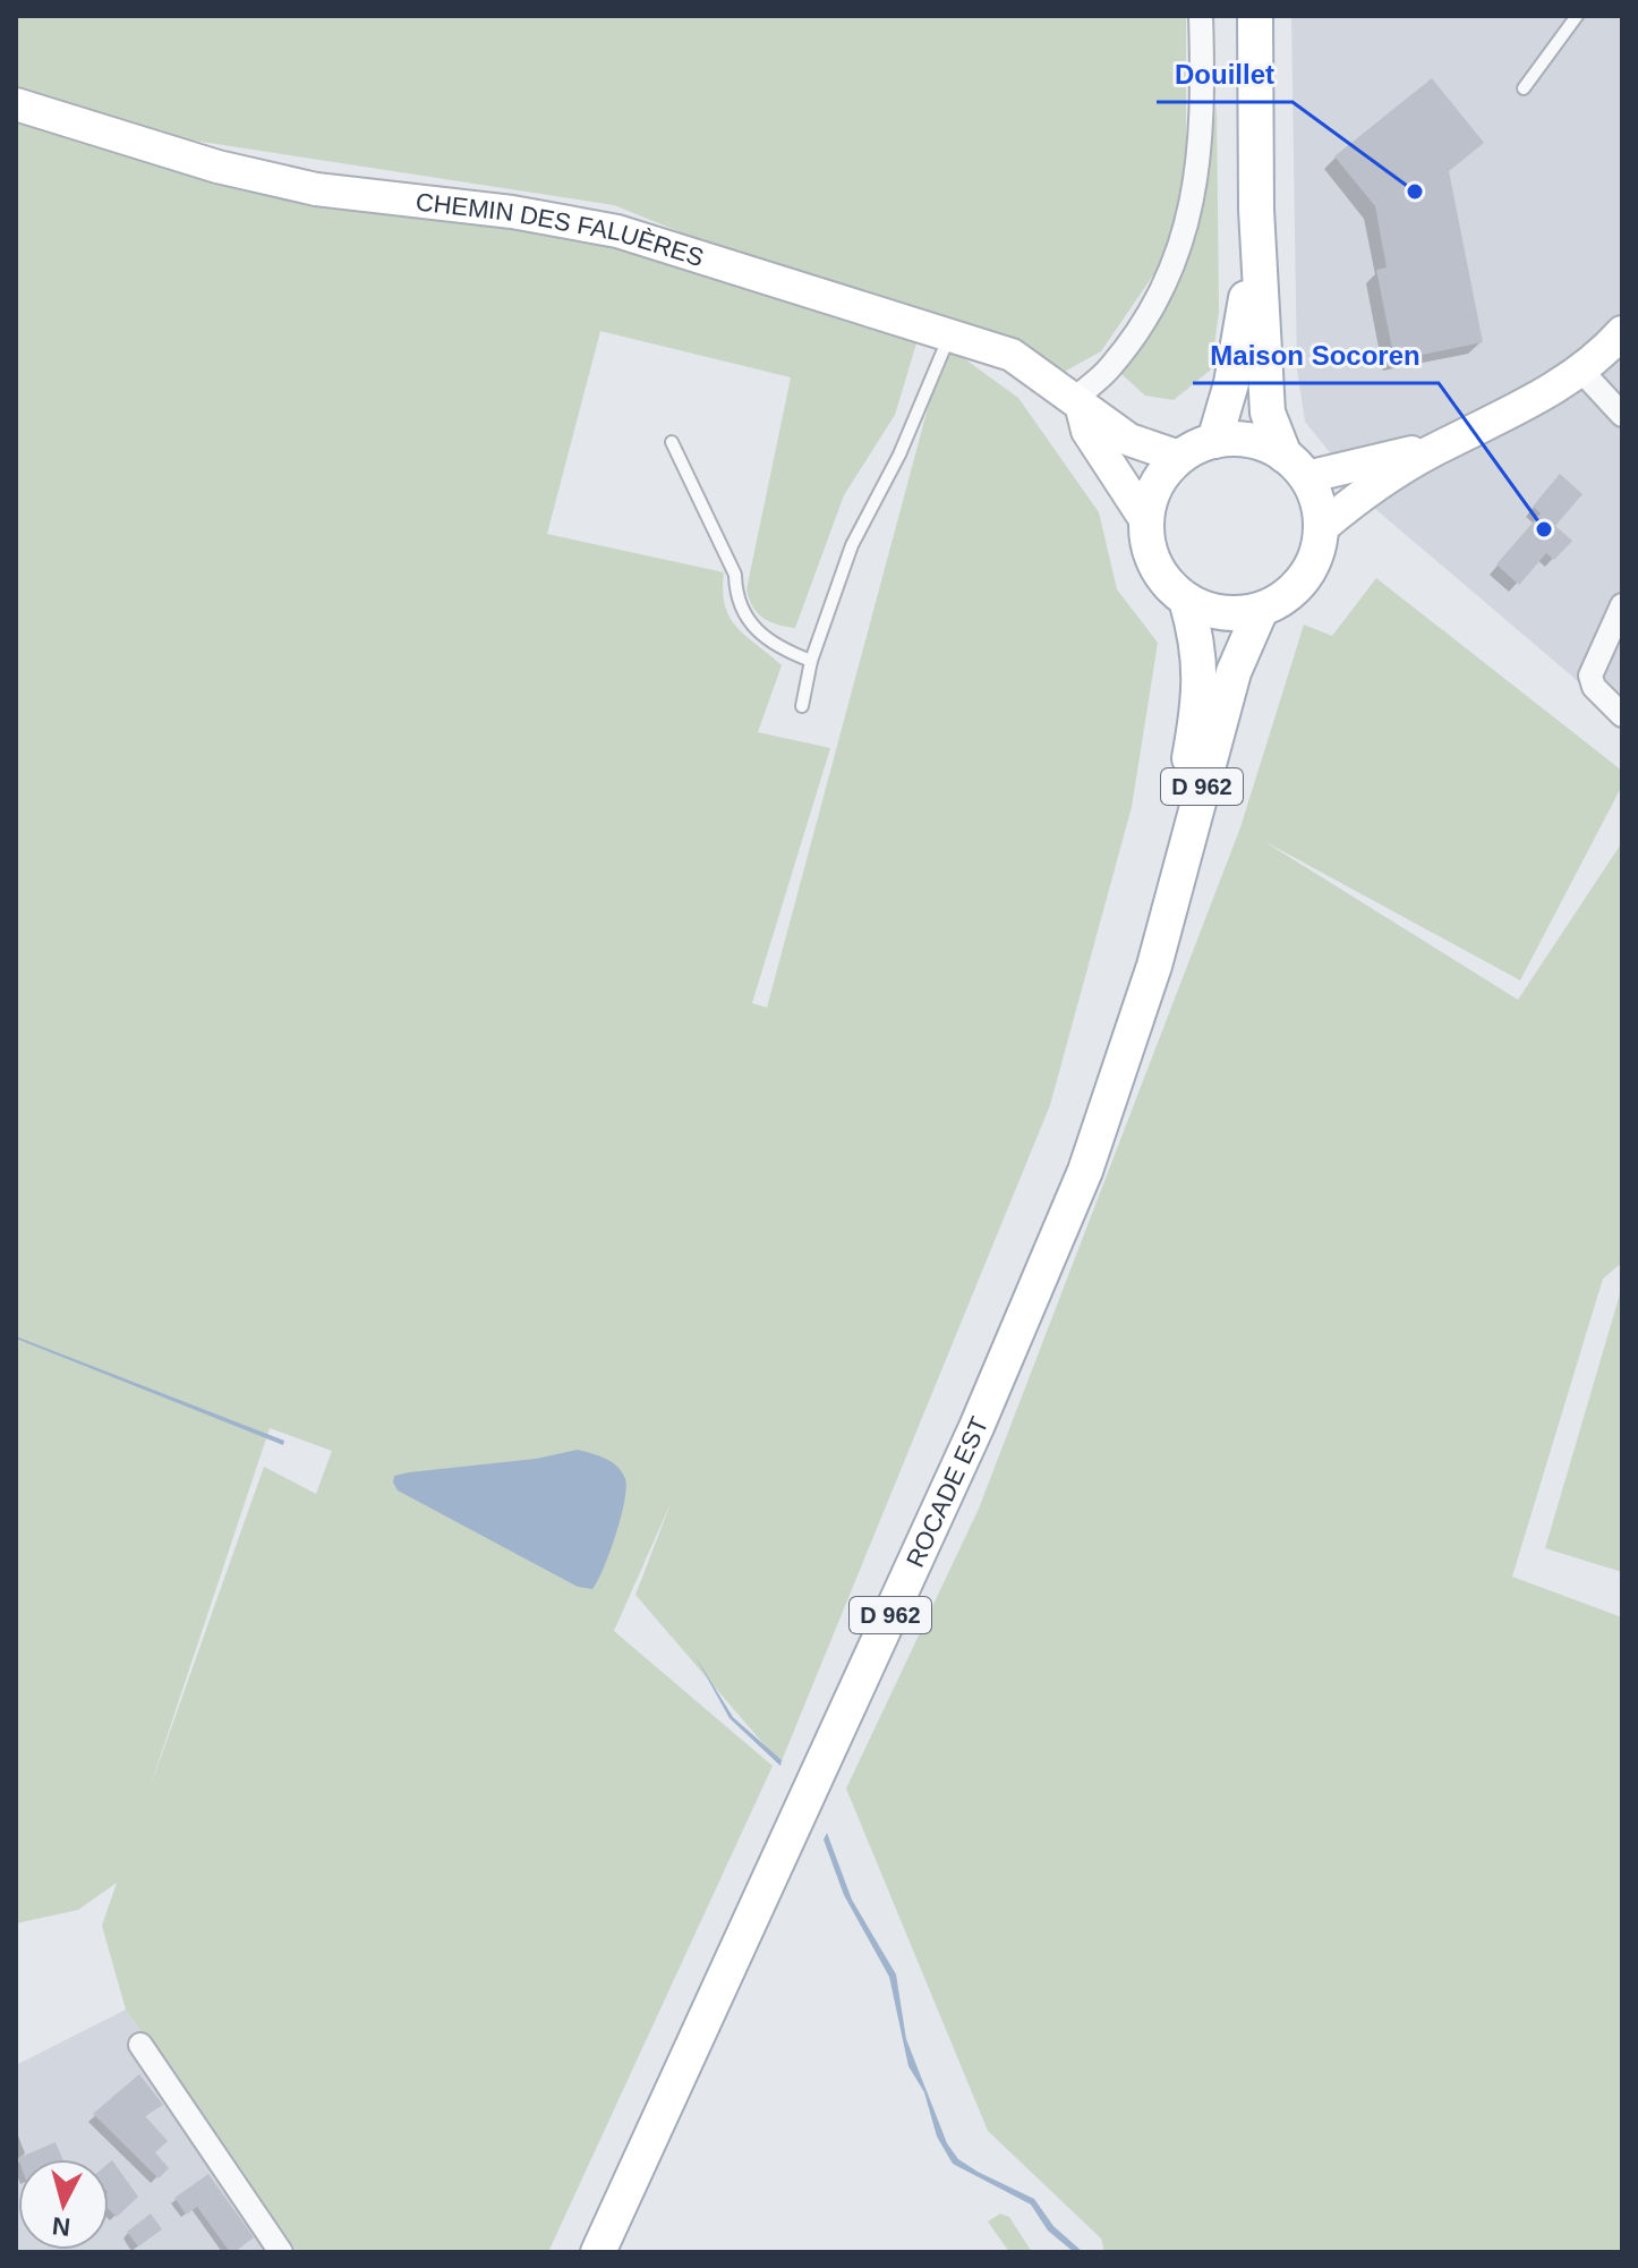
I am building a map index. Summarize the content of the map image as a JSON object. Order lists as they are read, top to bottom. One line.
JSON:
{"streets":{"main road":["D 962","ROCADE EST"],"street":["CHEMIN DES FALUÈRES"]},"crossings":[["CHEMIN DES FALUÈRES","ROCADE EST"]],"places":["Douillet","Maison Socoren"],"north":"bottom"}
